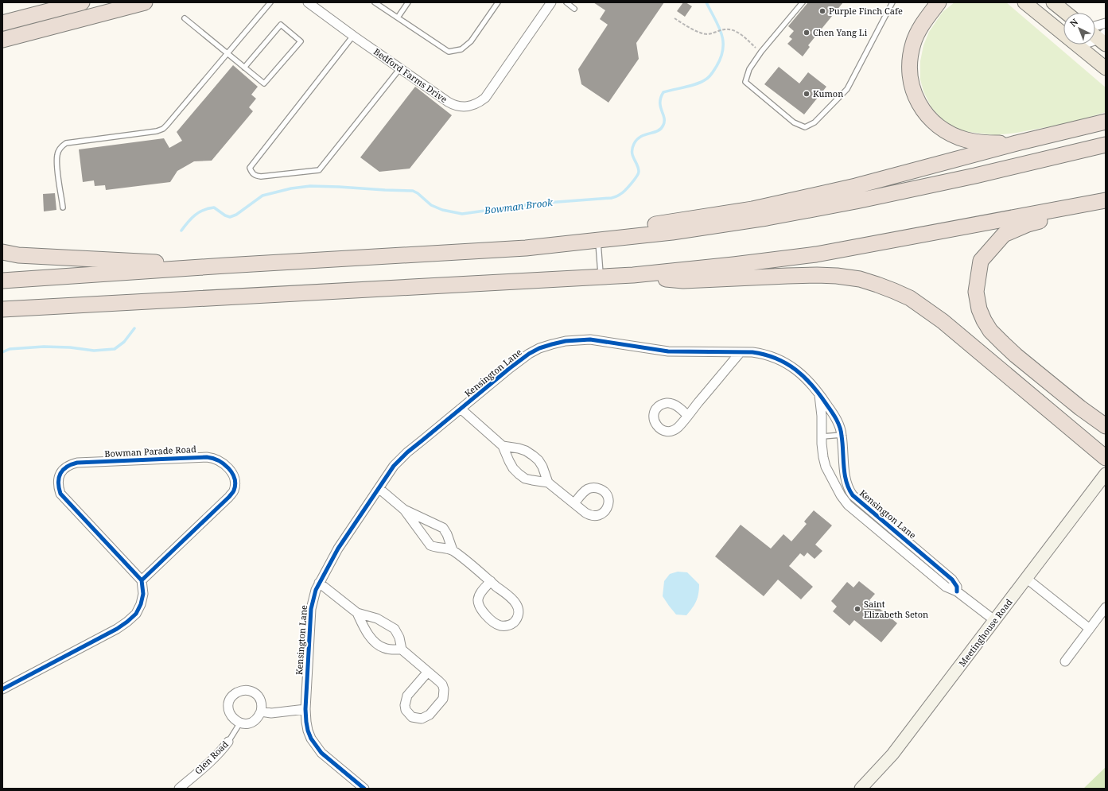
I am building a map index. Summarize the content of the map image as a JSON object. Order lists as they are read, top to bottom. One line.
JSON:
{"streets":{"street":["Bedford Farms Drive","Kensington Lane","Bowman Parade Road","Meetinghouse Road","Glen Road"]},"crossings":[["Kensington Lane","Meetinghouse Road"]],"water":["Bowman Brook"],"places":["Purple Finch Cafe","Chen Yang Li","Kumon","Saint Elizabeth Seton"],"north":"top left"}
